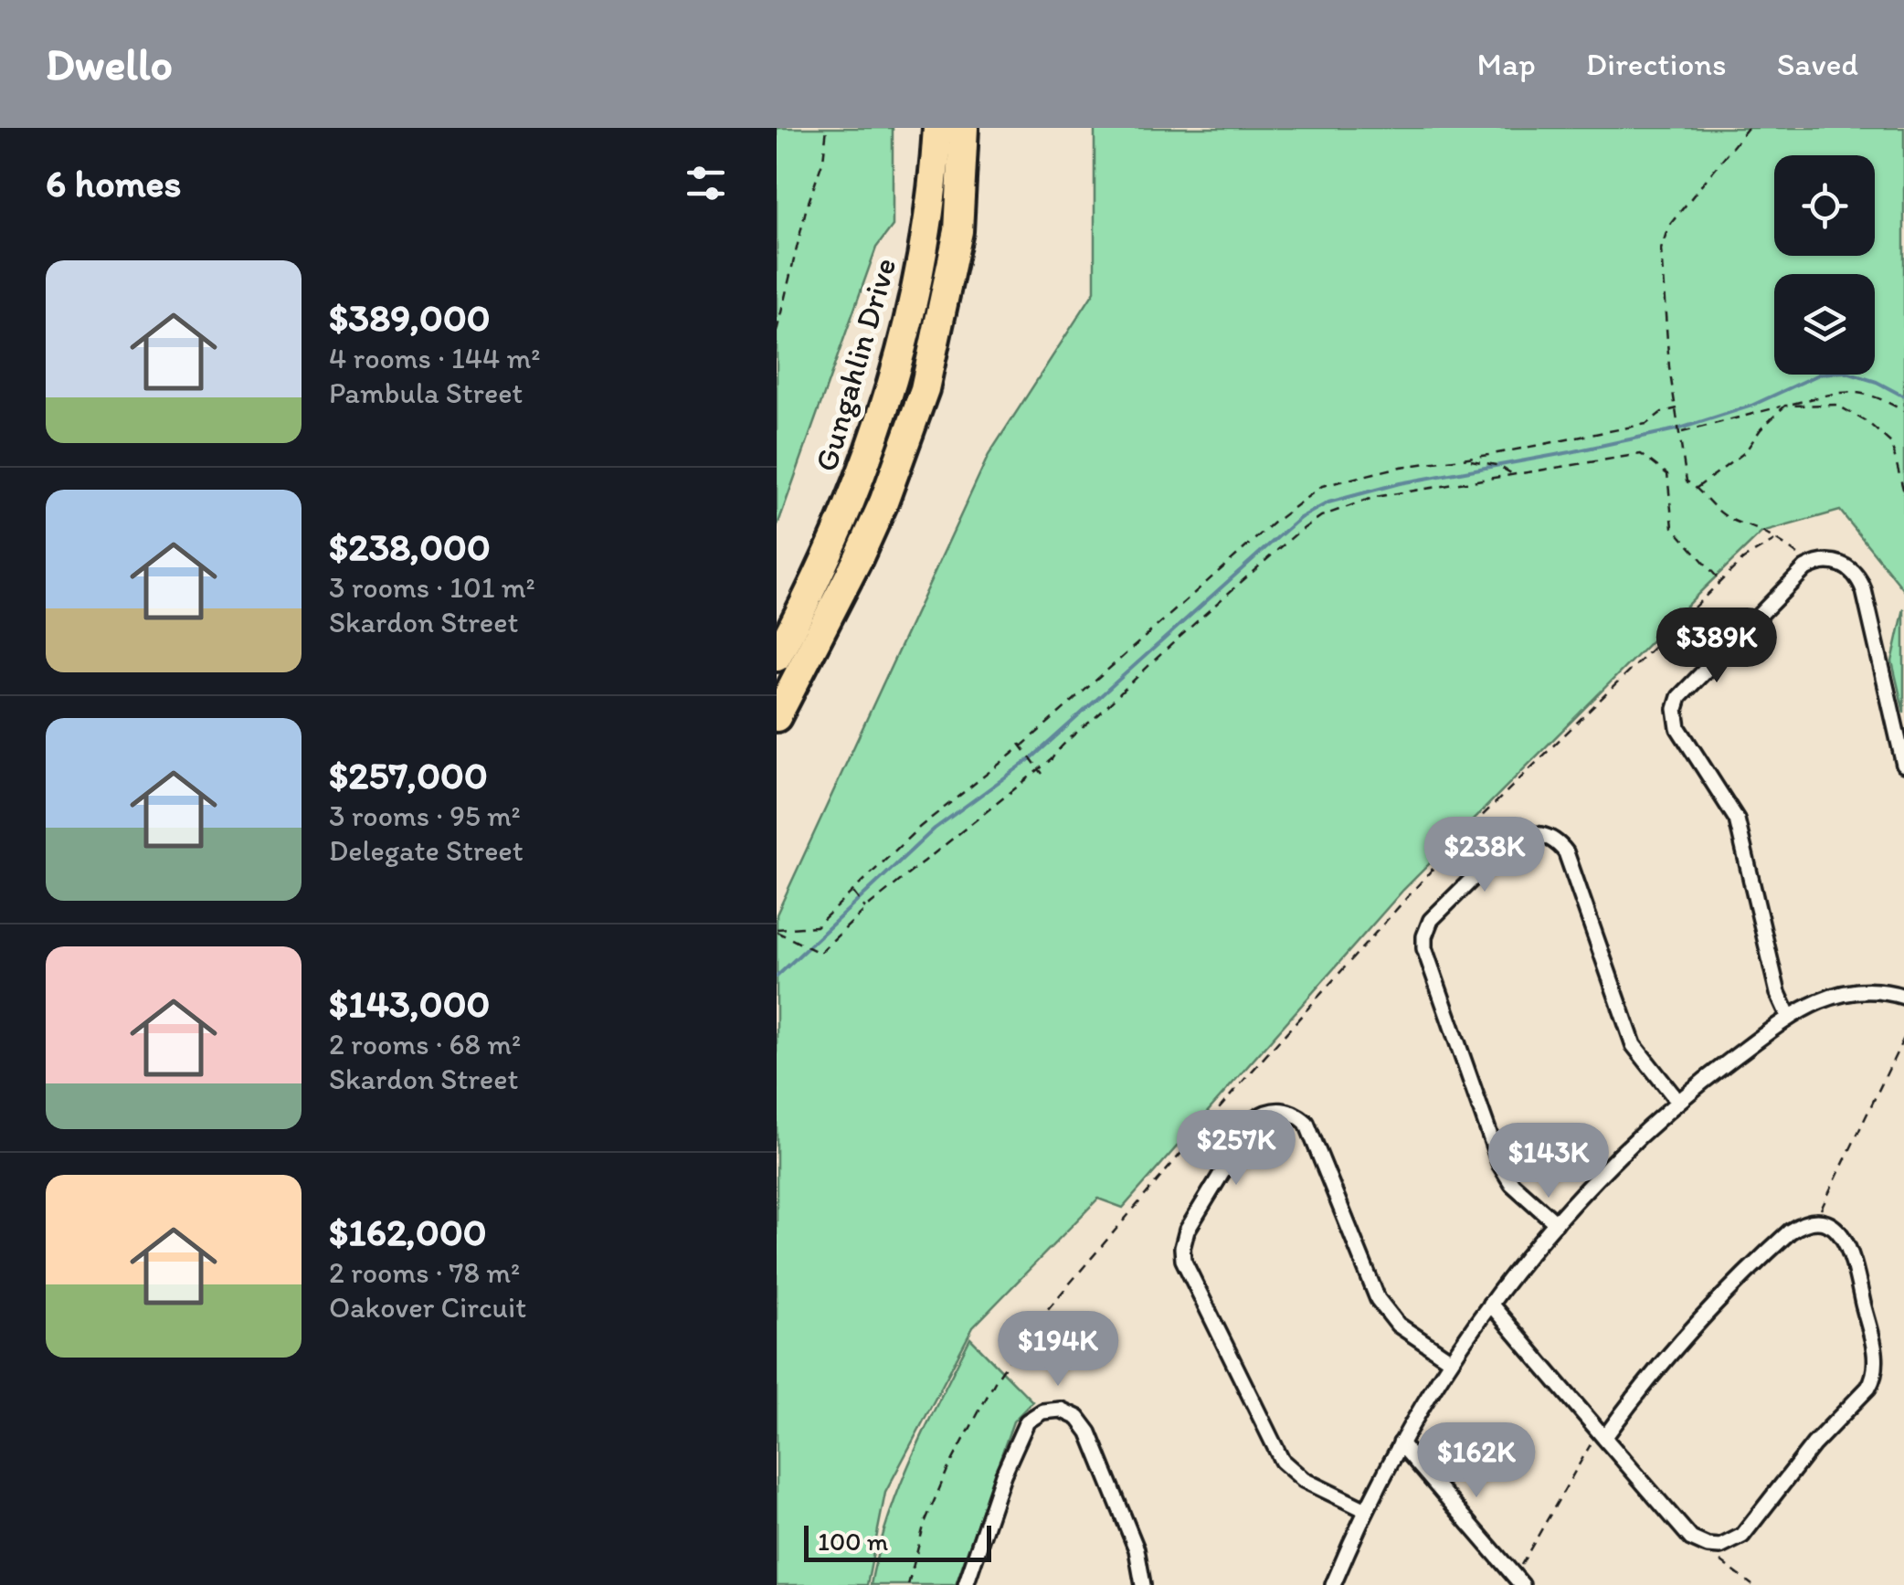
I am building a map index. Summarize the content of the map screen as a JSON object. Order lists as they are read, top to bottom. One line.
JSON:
{"streets":{"highway":["Gungahlin Drive"]},"scale_bar":"100 m","page":{"header":"Dwello","nav":["Map","Directions","Saved"],"heading":"6 homes","list":[{"name":"$389,000","note":"4 rooms · 144 m² · Pambula Street"},{"name":"$238,000","note":"3 rooms · 101 m² · Skardon Street"},{"name":"$257,000","note":"3 rooms · 95 m² · Delegate Street"},{"name":"$143,000","note":"2 rooms · 68 m² · Skardon Street"},{"name":"$162,000","note":"2 rooms · 78 m² · Oakover Circuit"}],"price":["$389K","$238K","$257K","$143K","$194K","$162K"],"scale":"100 m"}}
